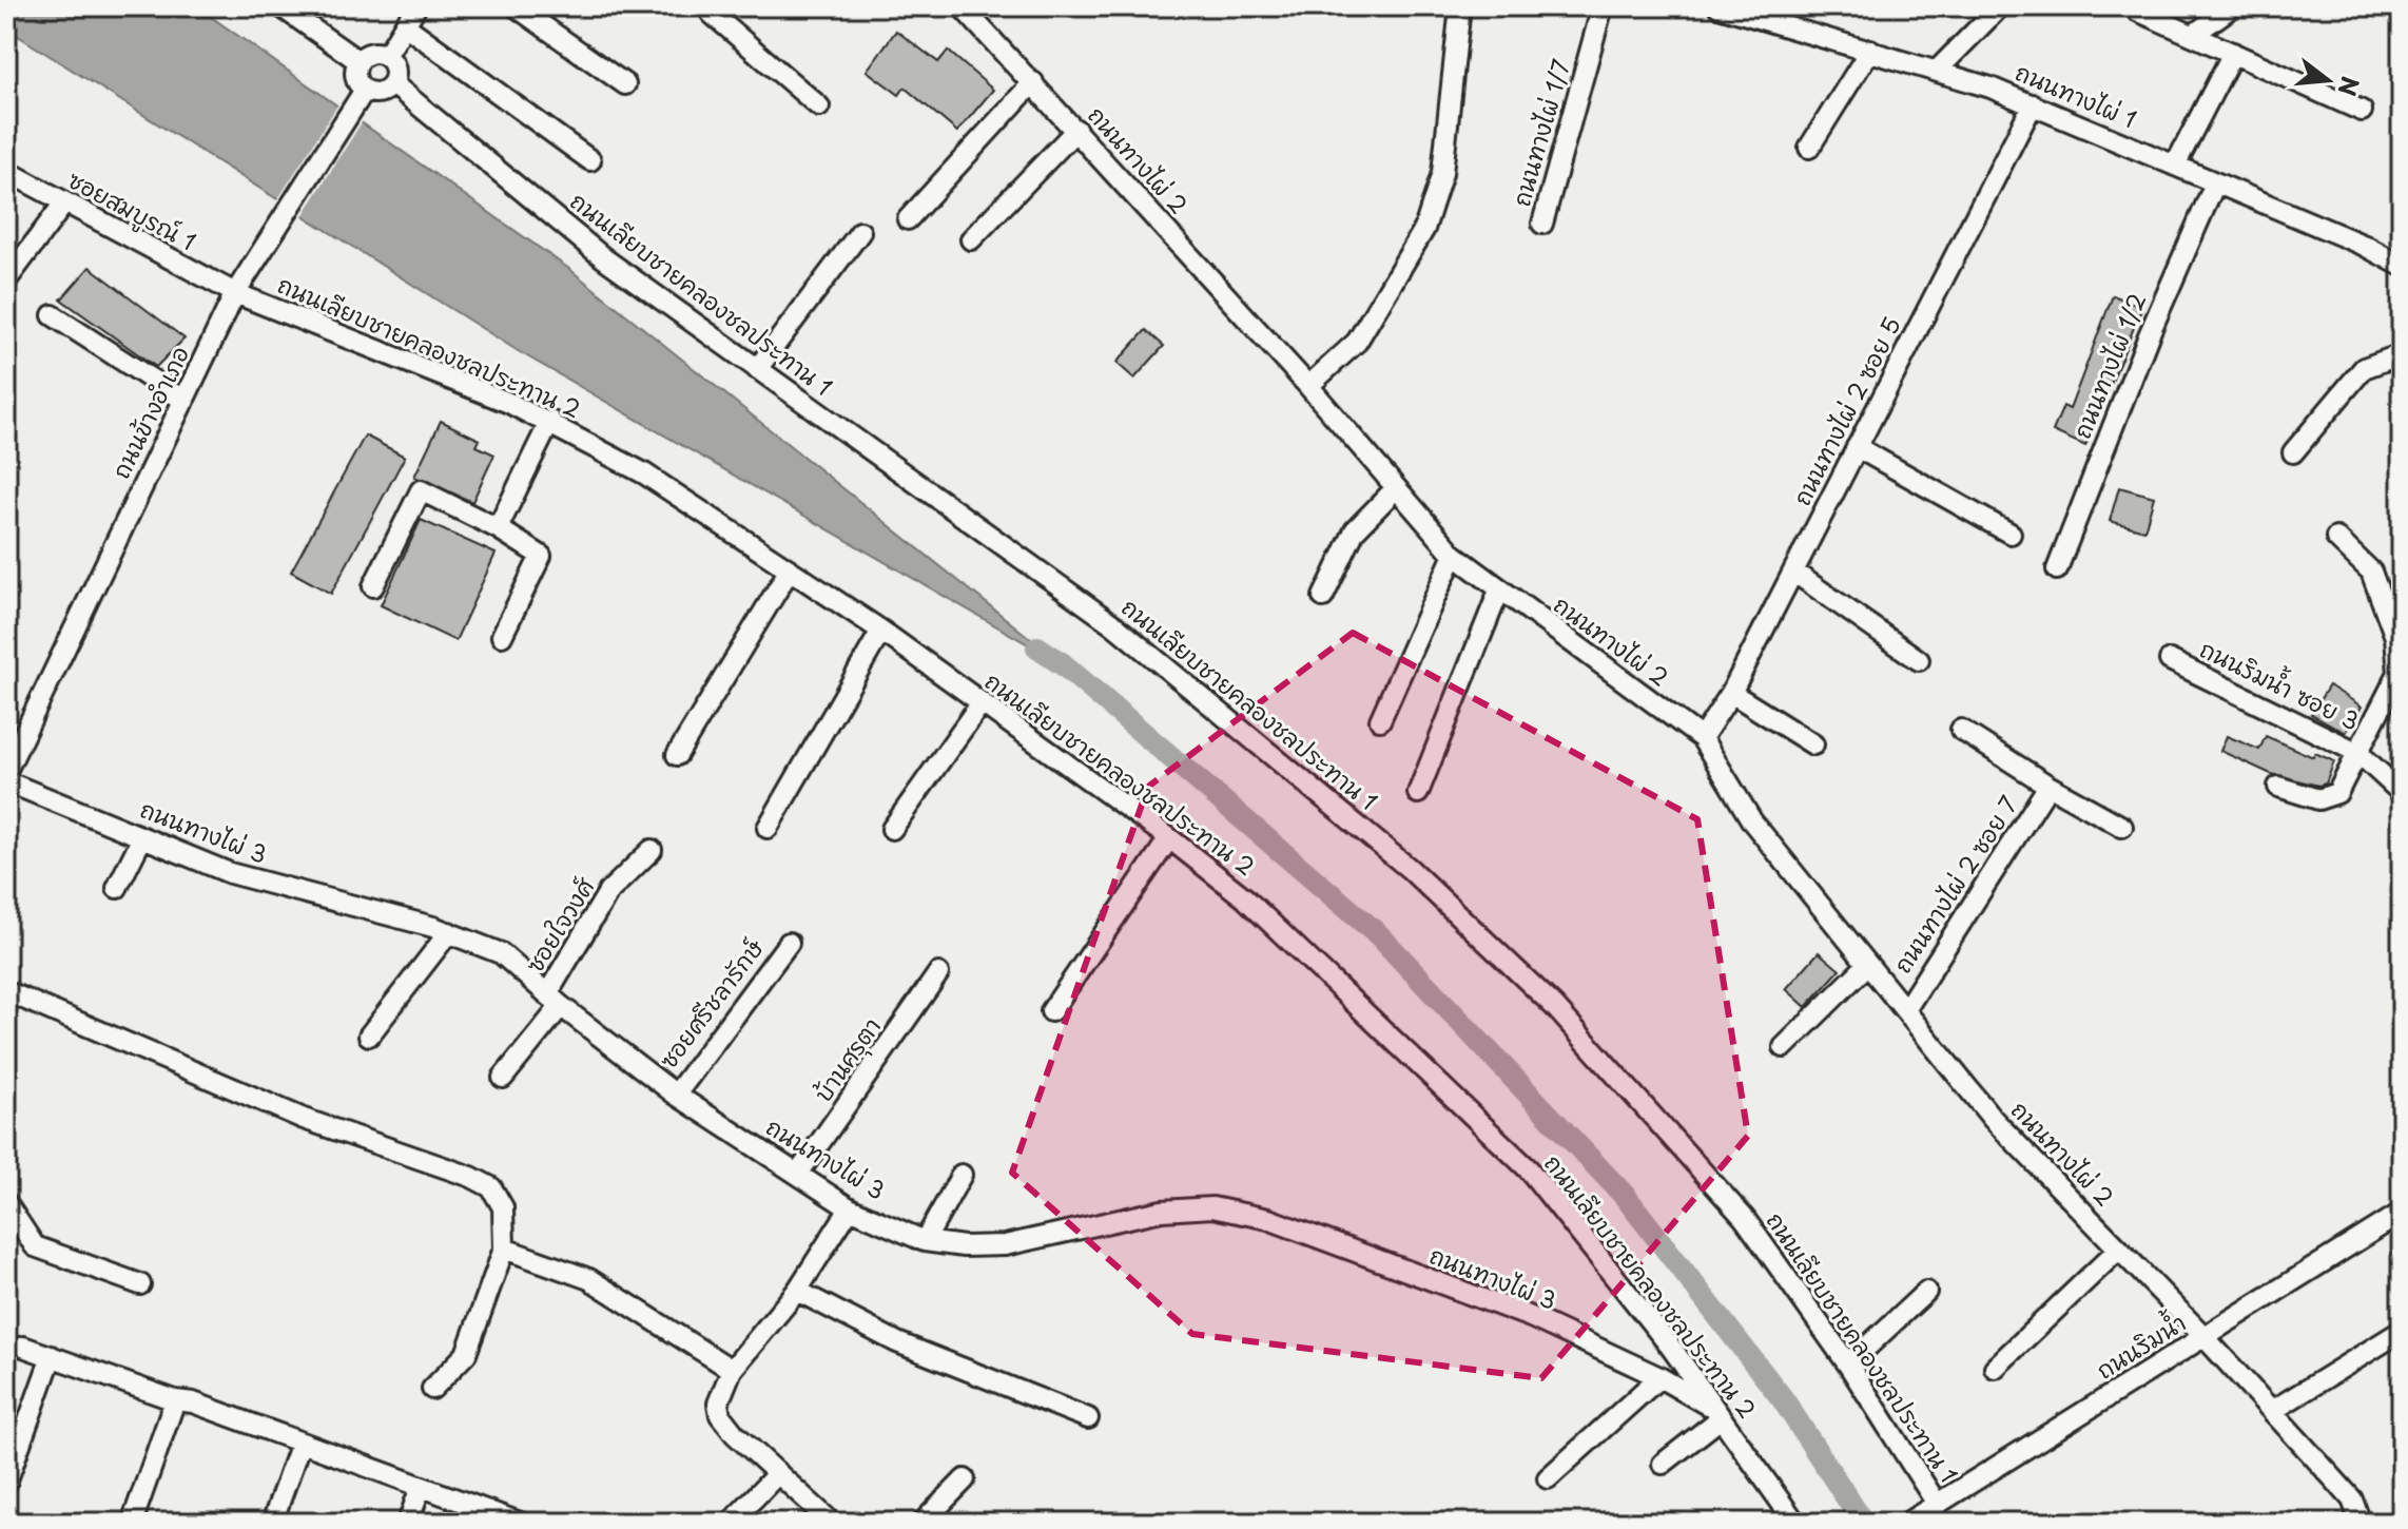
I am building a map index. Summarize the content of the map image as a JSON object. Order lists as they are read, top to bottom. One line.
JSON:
{"streets":{"street":["ถนนทางไผ่ 1","ถนนทางไผ่ 1/7","ถนนทางไผ่ 2","ซอยสมบูรณ์ 1","ถนนเลียบชายคลองชลประทาน 1","ถนนเลียบชายคลองชลประทาน 2","ถนนทางไผ่ 1/2","ถนนทางไผ่ 2 ซอย 5","ถนนข้างอำเภอ","ถนนริมน้ำ ซอย 3","ถนนทางไผ่ 3","ถนนทางไผ่ 2 ซอย 7","ซอยใจวงศ์","ซอยศรีชลารักษ์","บ้านศรุตา","ถนนริมน้ำ"]},"crossings":[["ถนนทางไผ่ 1","ถนนทางไผ่ 1/2"],["ถนนทางไผ่ 1","ถนนทางไผ่ 2 ซอย 5"],["ถนนทางไผ่ 2","ถนนทางไผ่ 2 ซอย 5"],["ถนนทางไผ่ 2","ถนนทางไผ่ 2 ซอย 7"],["ถนนทางไผ่ 2","ถนนริมน้ำ"],["ซอยสมบูรณ์ 1","ถนนเลียบชายคลองชลประทาน 2"],["ซอยสมบูรณ์ 1","ถนนข้างอำเภอ"],["ถนนเลียบชายคลองชลประทาน 1","ถนนข้างอำเภอ"],["ถนนเลียบชายคลองชลประทาน 1","ถนนริมน้ำ"],["ถนนเลียบชายคลองชลประทาน 2","ถนนข้างอำเภอ"],["ถนนเลียบชายคลองชลประทาน 2","ถนนทางไผ่ 3"],["ถนนทางไผ่ 3","ซอยใจวงศ์"],["ถนนทางไผ่ 3","ซอยศรีชลารักษ์"],["ถนนทางไผ่ 3","บ้านศรุตา"]],"north":"right"}
